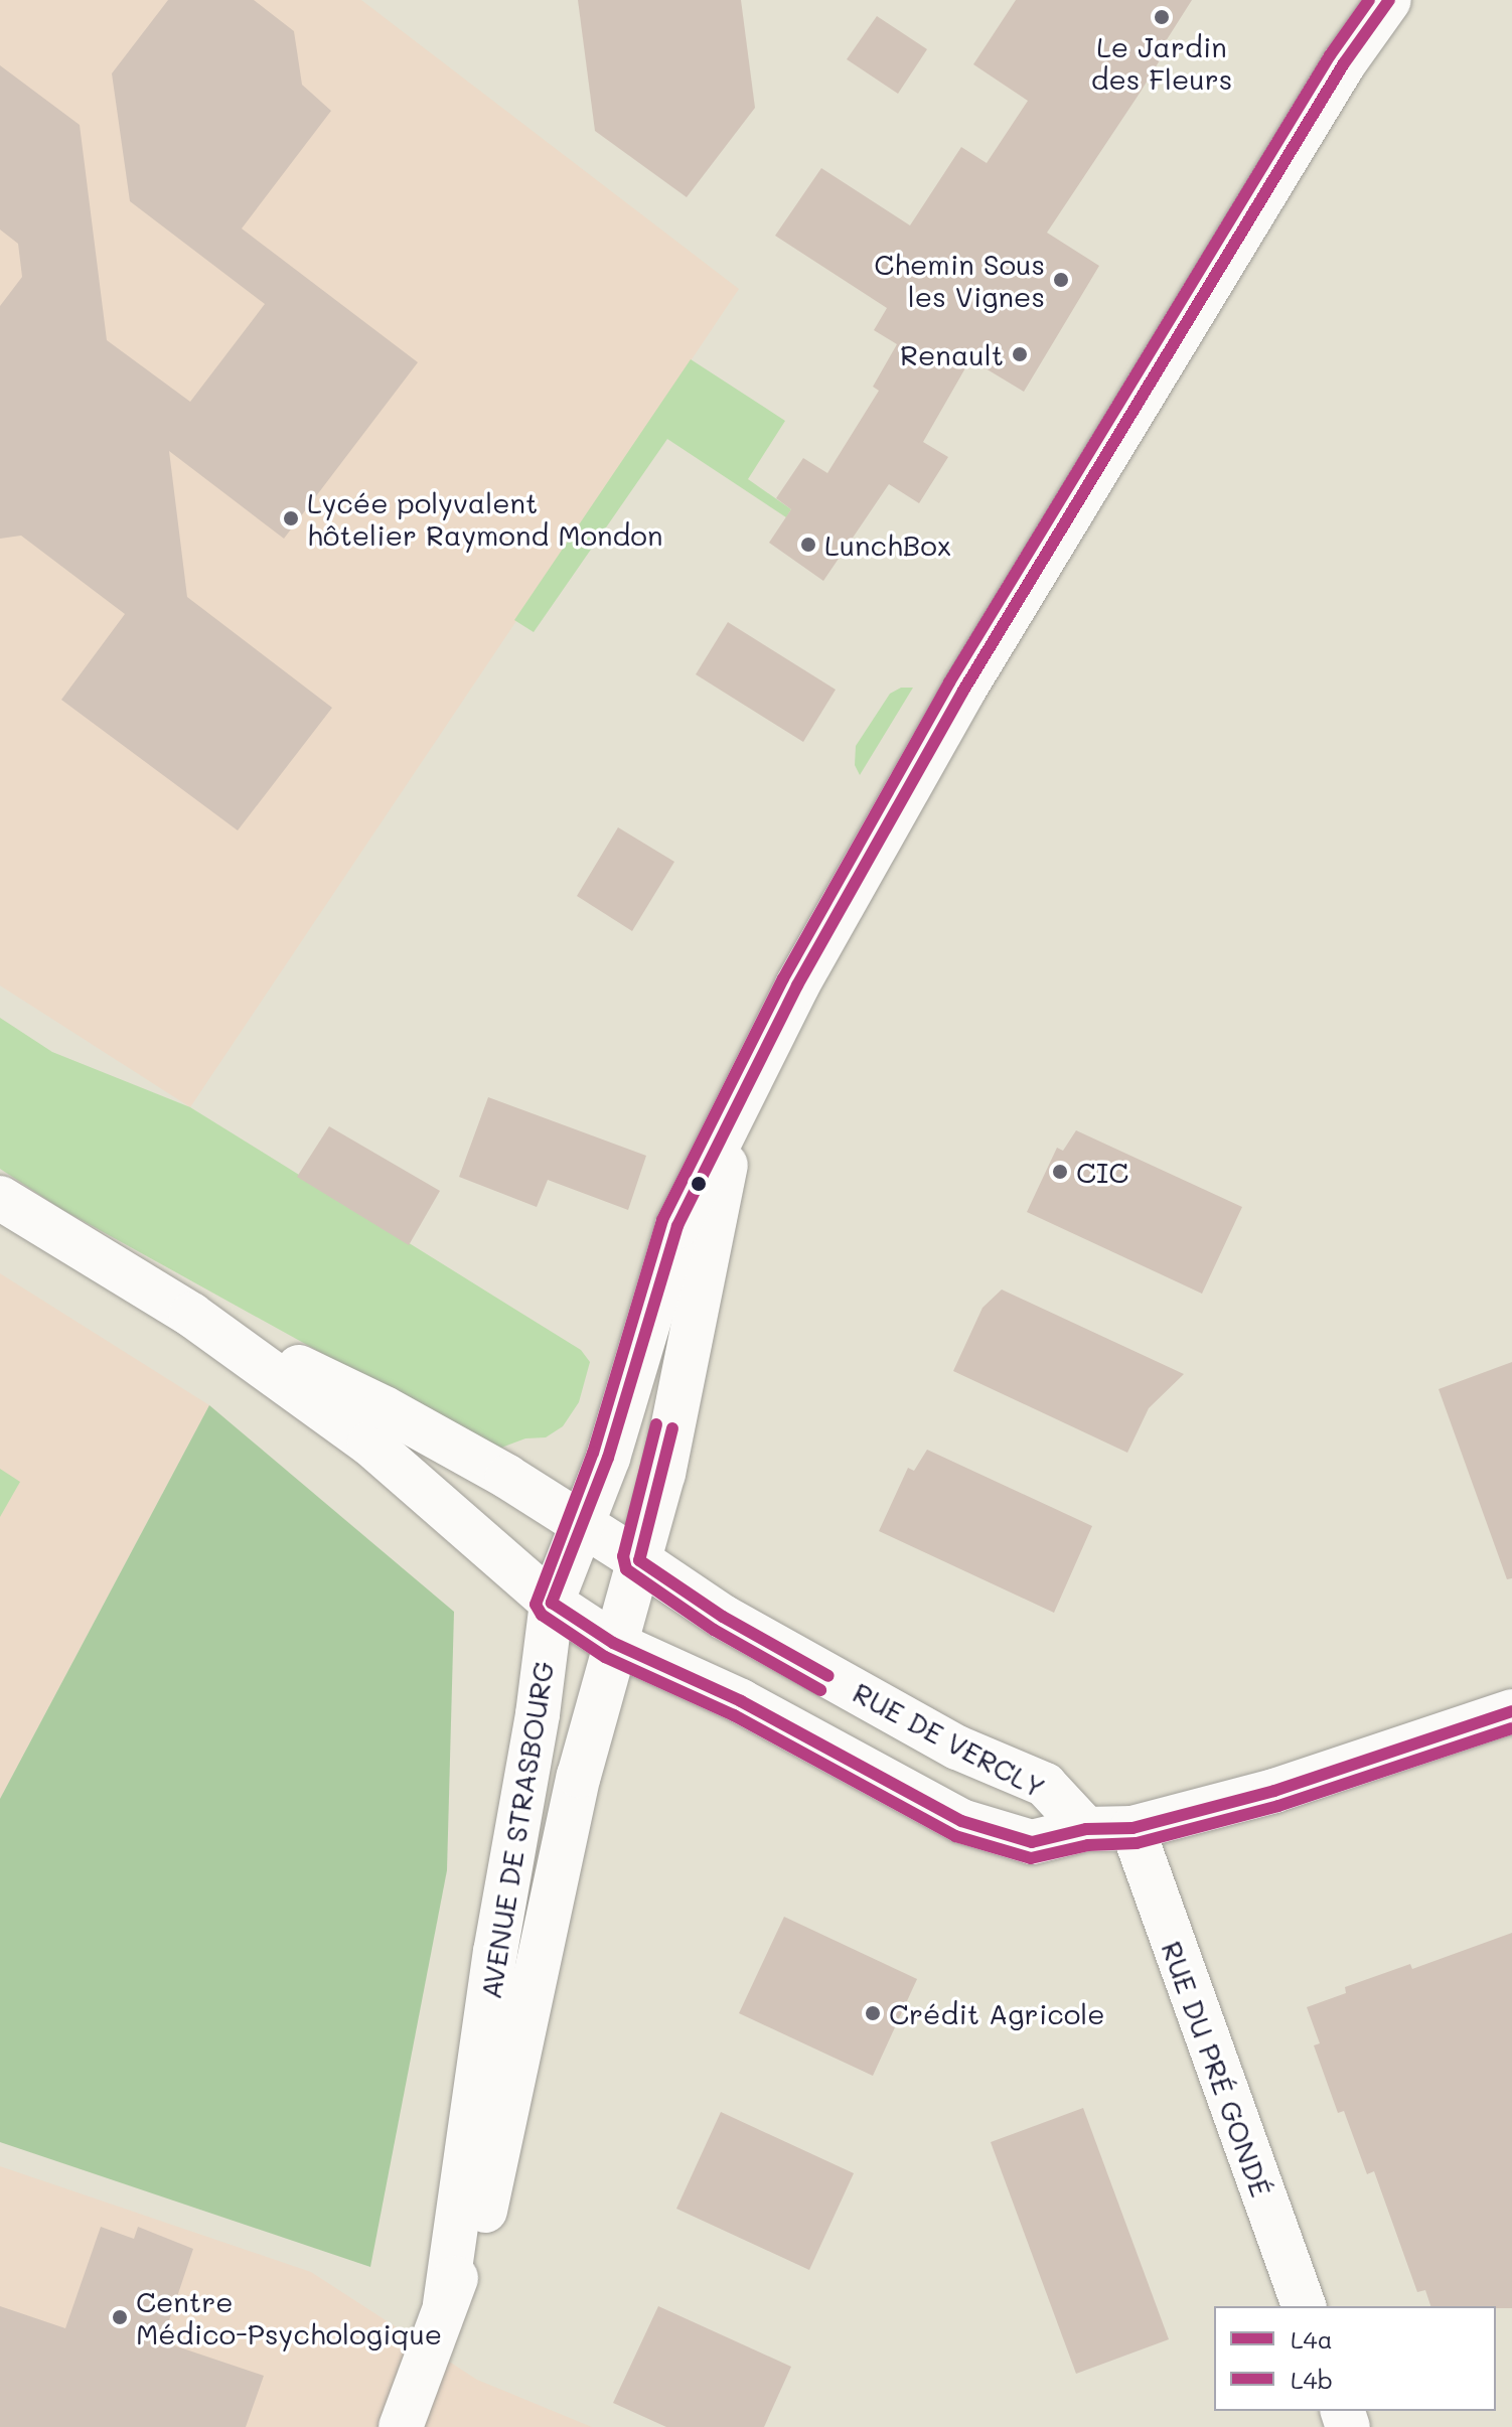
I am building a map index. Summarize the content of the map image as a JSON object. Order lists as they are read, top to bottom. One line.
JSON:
{"streets":{"main road":["RUE DE VERCLY","AVENUE DE STRASBOURG","RUE DU PRÉ GONDÉ"]},"crossings":[["RUE DE VERCLY","AVENUE DE STRASBOURG"],["RUE DE VERCLY","RUE DU PRÉ GONDÉ"]],"places":["Le Jardin des Fleurs","Chemin Sous les Vignes","Renault","Lycée polyvalent hôtelier Raymond Mondon","LunchBox","CIC","Crédit Agricole","Centre Médico-Psychologique"],"lines":["transit line L4a","transit line L4b"],"legend":["L4a","L4b"]}
